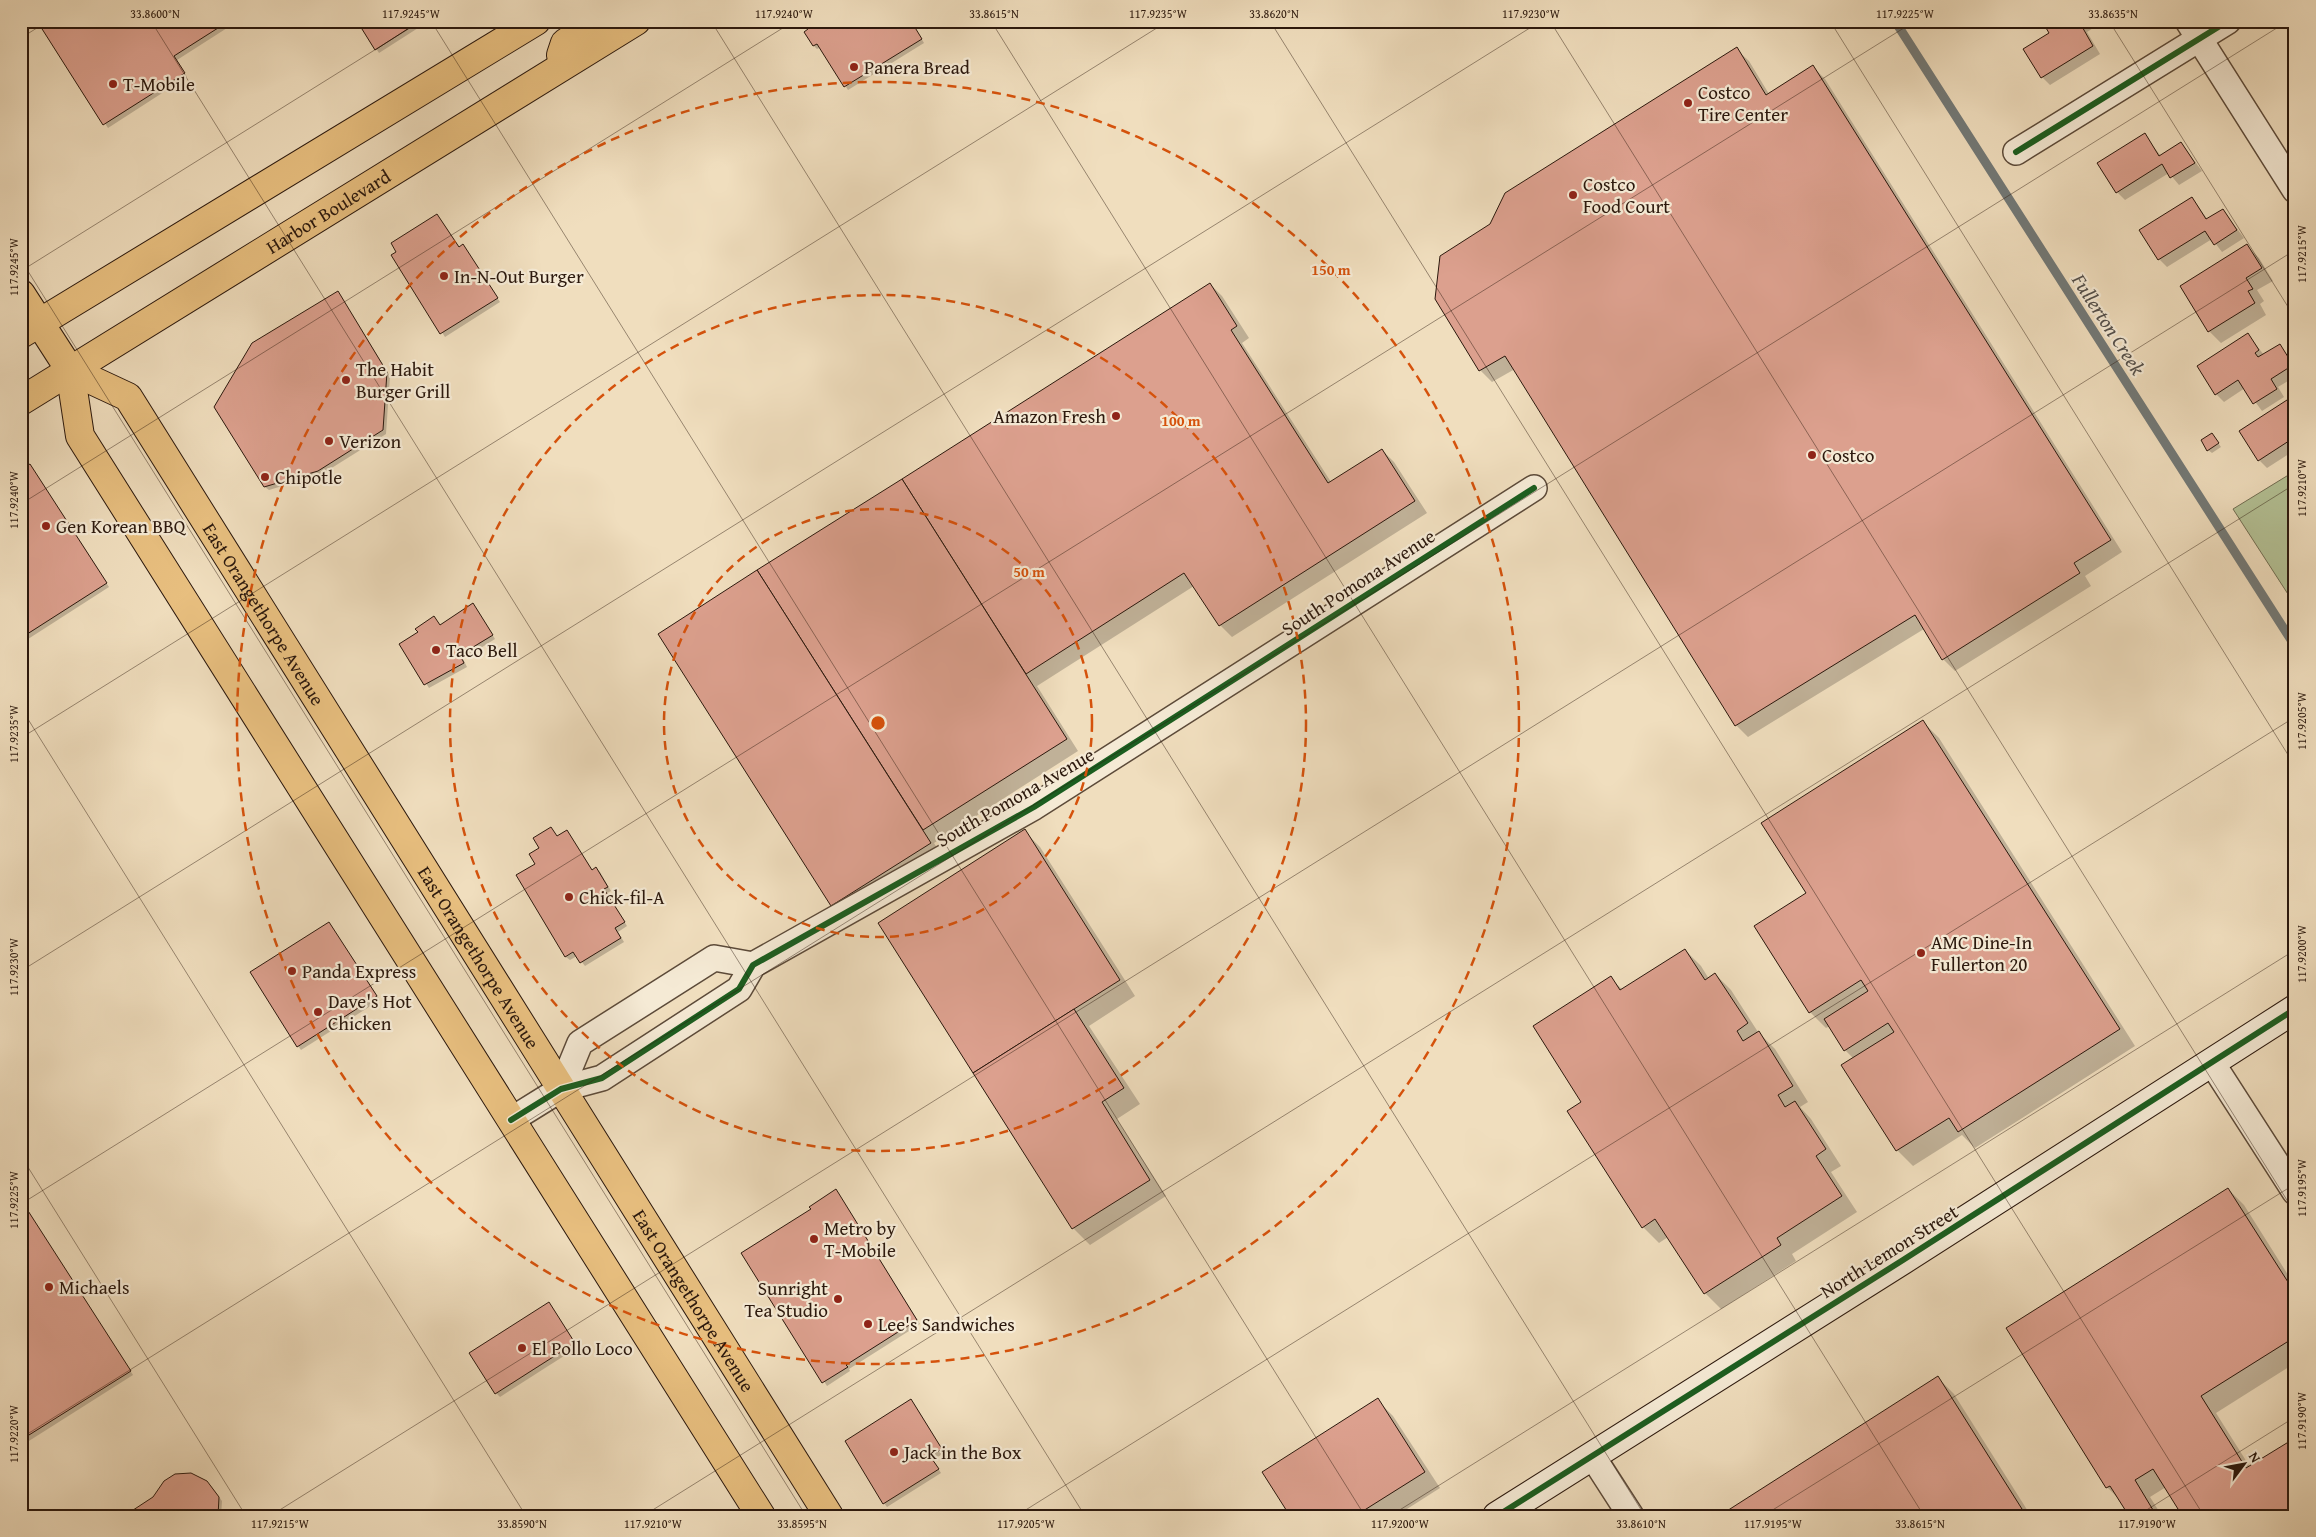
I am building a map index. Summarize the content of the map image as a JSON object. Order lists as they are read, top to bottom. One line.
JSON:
{"streets":{"main road":["Harbor Boulevard","East Orangethorpe Avenue"],"street":["South Pomona Avenue","North Lemon Street"]},"crossings":[["Harbor Boulevard","East Orangethorpe Avenue"]],"water":["Fullerton Creek"],"places":["Panera Bread","T-Mobile","Costco Tire Center","Costco Food Court","In-N-Out Burger","The Habit Burger Grill","Amazon Fresh","Verizon","Costco","Chipotle","Gen Korean BBQ","Taco Bell","Chick-fil-A","AMC Dine-In Fullerton 20","Panda Express","Dave's Hot Chicken","Metro by T-Mobile","Michaels","Sunright Tea Studio","Lee's Sandwiches","El Pollo Loco","Jack in the Box"],"north":"top right","coordinates":["33.8600°N","117.9245°W","117.9240°W","33.8615°N","117.9235°W","33.8620°N","117.9230°W","117.9225°W","33.8635°N","117.9215°W","117.9210°W","117.9205°W","117.9200°W","117.9195°W","117.9190°W","117.9220°W","33.8590°N","33.8595°N","33.8610°N"],"rings":["150 m","100 m","50 m"]}
